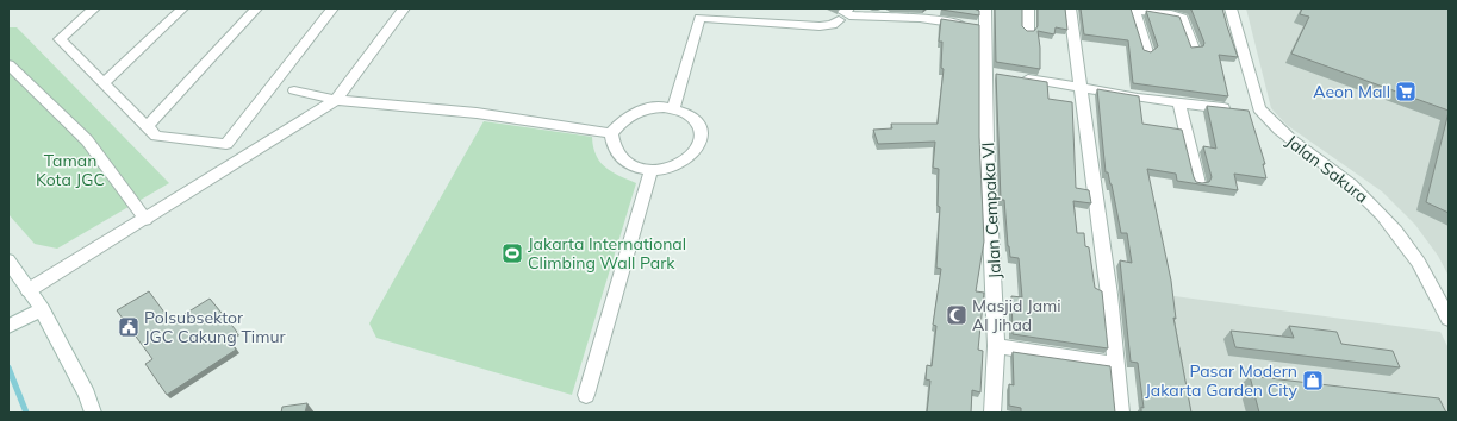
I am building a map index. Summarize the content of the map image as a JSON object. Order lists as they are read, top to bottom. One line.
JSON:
{"streets":{"street":["Jalan Sakura","Jalan Cempaka VI"]},"parks":["Taman Kota JGC"],"places":{"supermarket":["Aeon Mall"],"sports":["Jakarta International Climbing Wall Park"],"mosque":["Masjid Jami Al Jihad"],"public building":["Polsubsektor JGC Cakung Timur"],"shop":["Pasar Modern Jakarta Garden City"]}}
